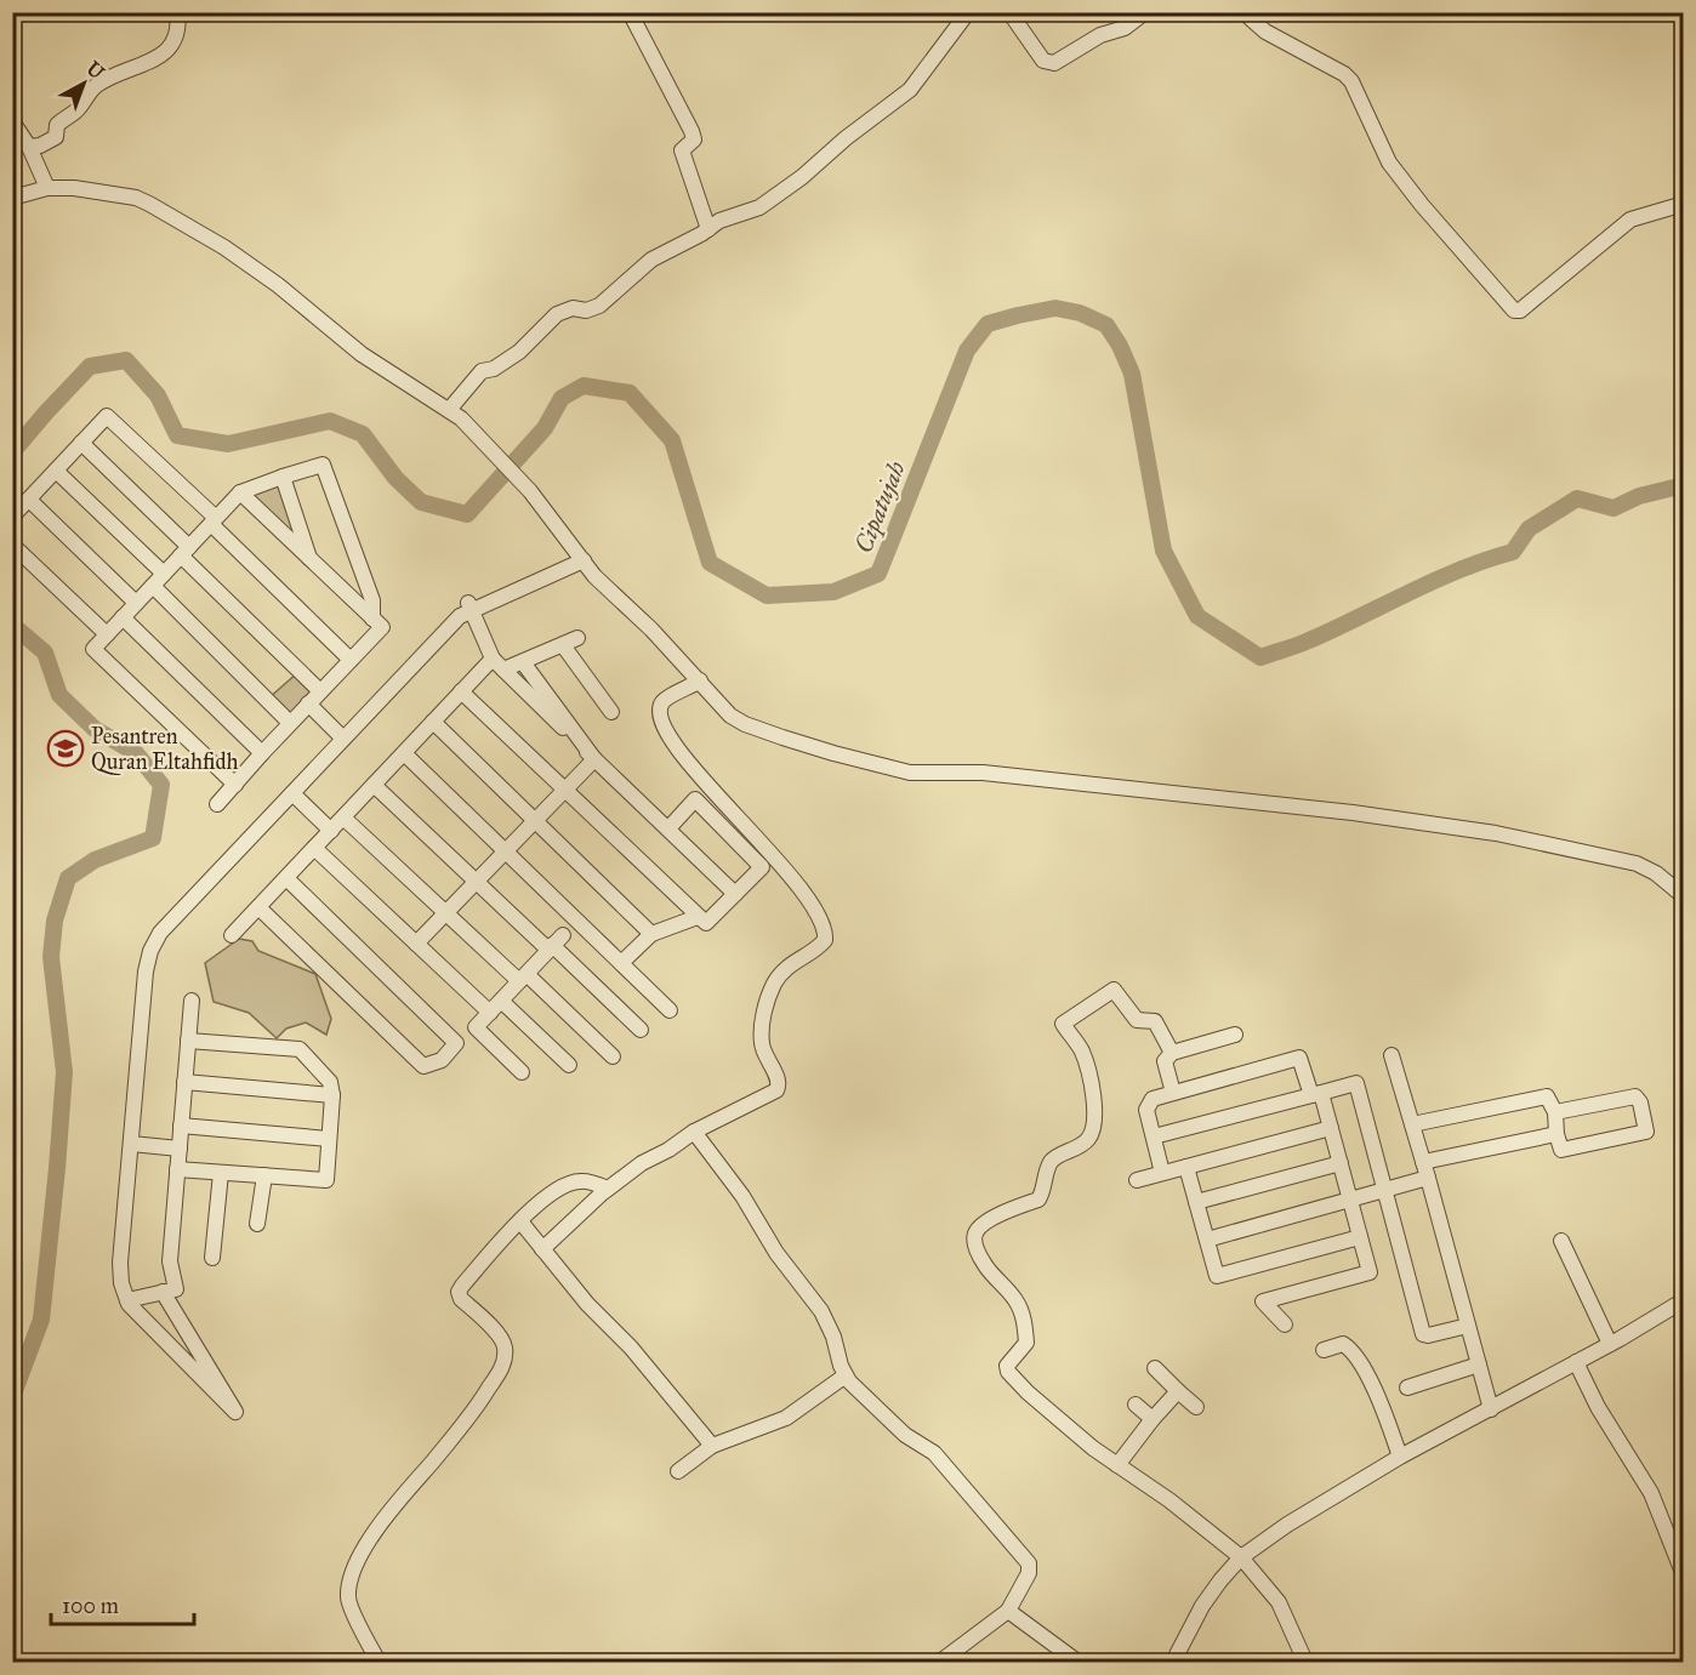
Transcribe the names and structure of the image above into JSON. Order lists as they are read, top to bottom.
{
  "water": ["Cipatujah"],
  "places": {
    "school or university": ["Pesantren Quran Eltahfidh"]
  },
  "scale_bar": "100 m",
  "north": "top right"
}
